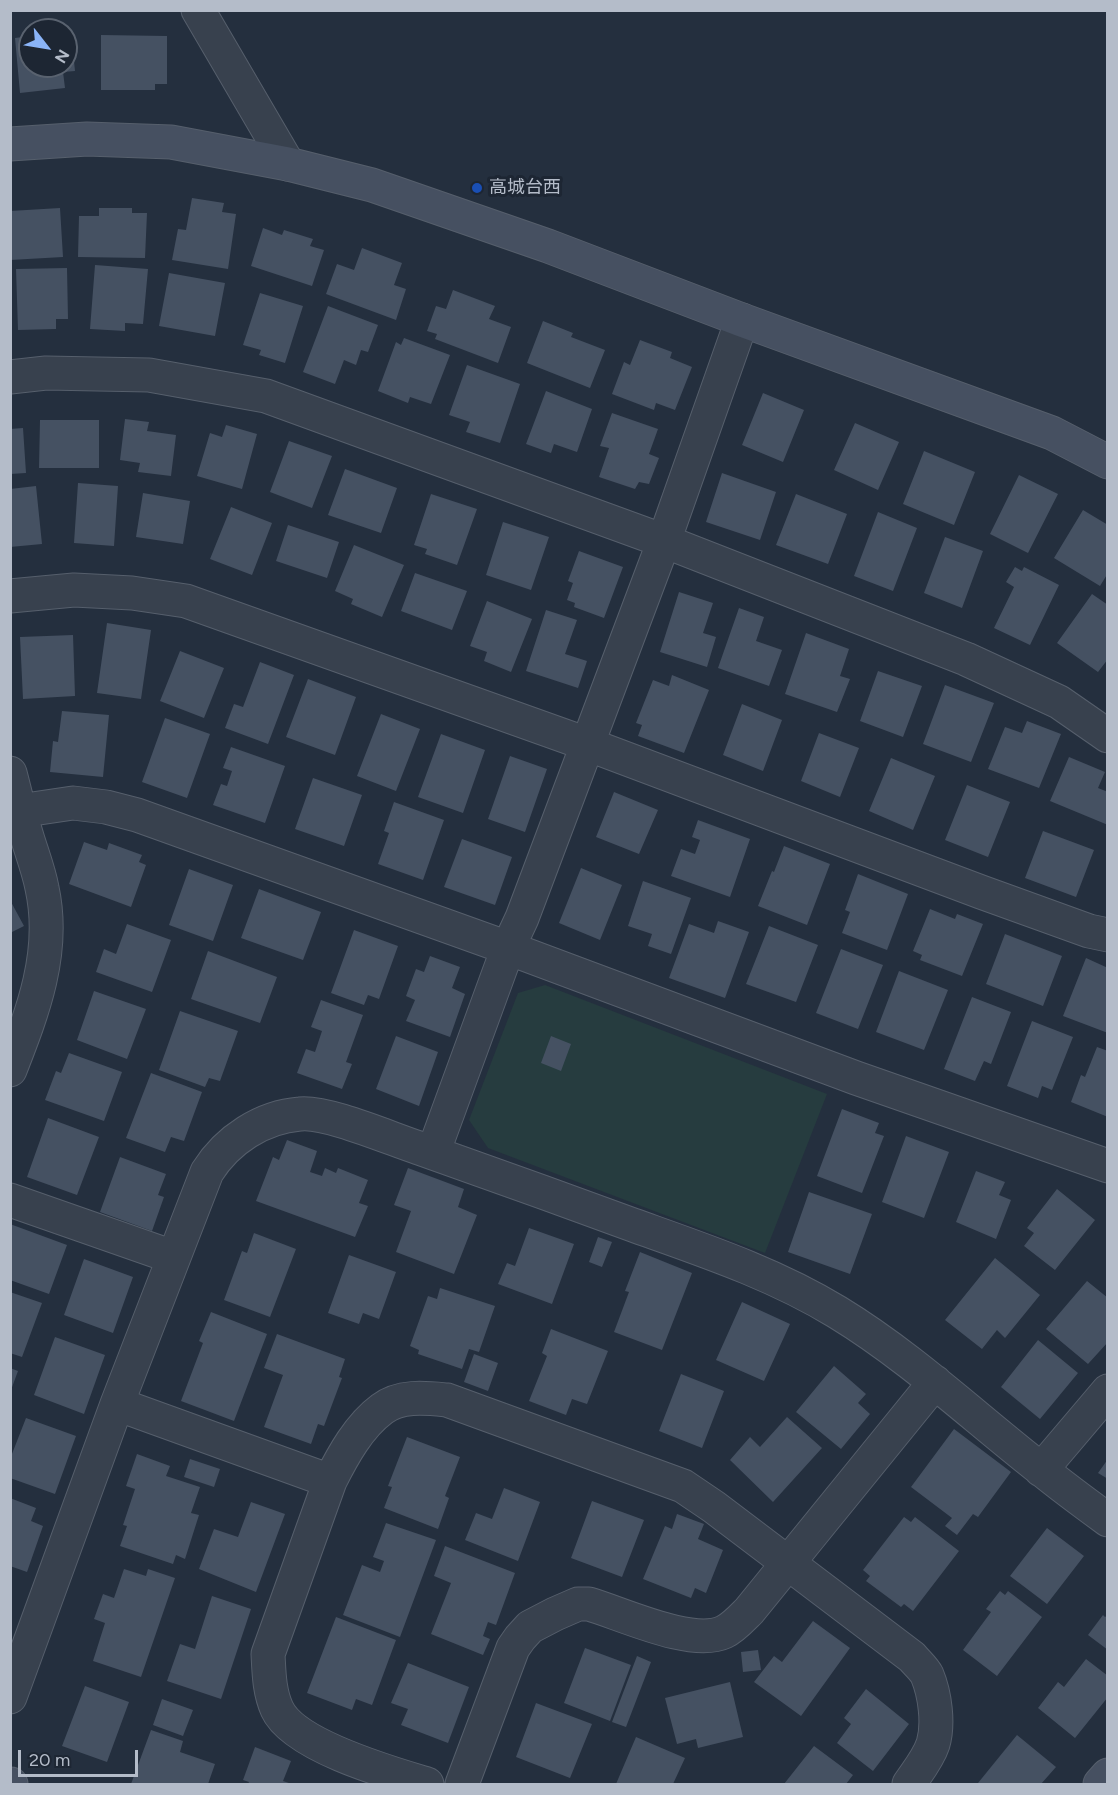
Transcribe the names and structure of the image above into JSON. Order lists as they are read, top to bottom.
{
  "places": ["高城台西"],
  "scale_bar": "20 m",
  "north": "bottom right"
}
